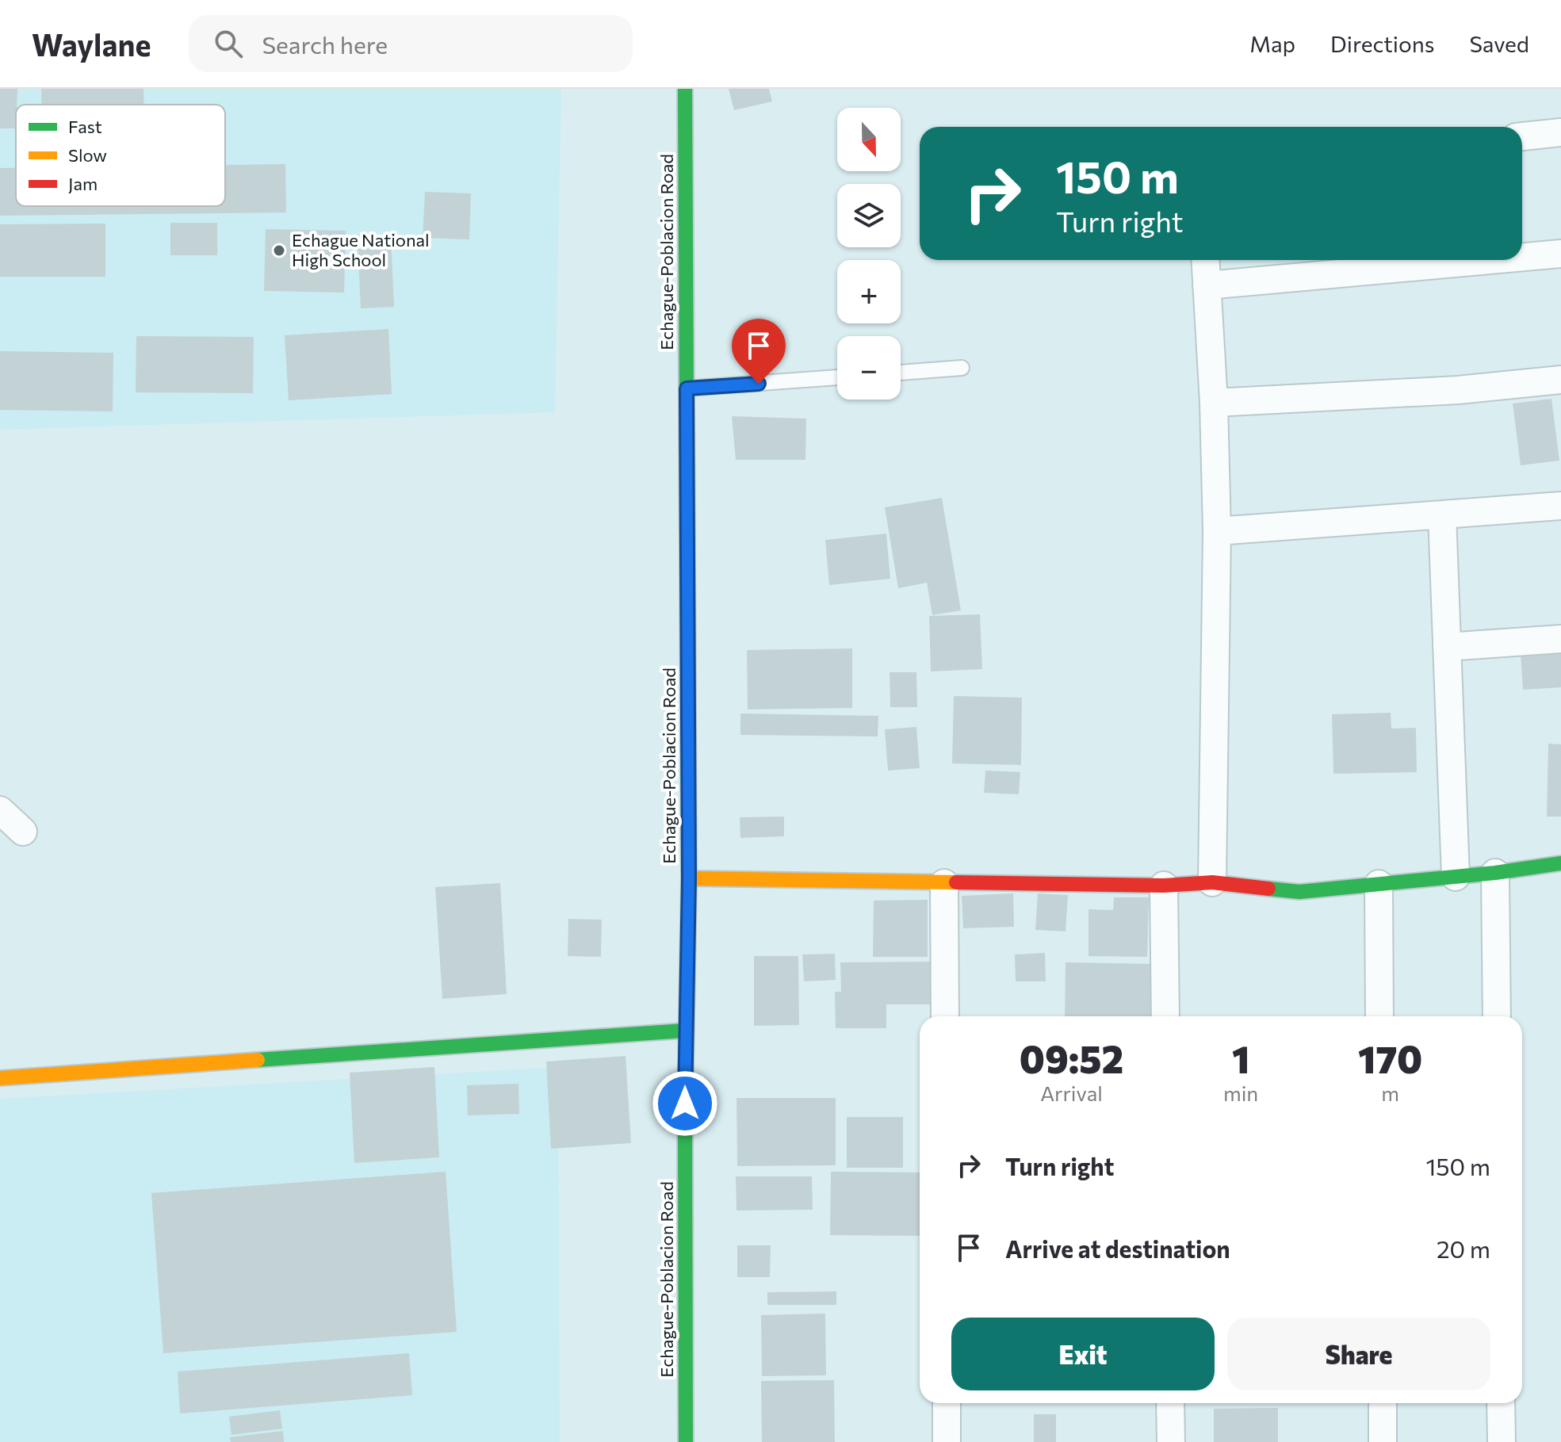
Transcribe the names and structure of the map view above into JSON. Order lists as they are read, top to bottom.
{
  "streets": {
    "street": ["Echague-Poblacion Road"]
  },
  "places": ["Echague National High School"],
  "legend": ["Fast", "Slow", "Jam"],
  "north": "bottom",
  "page": {
    "header": "Waylane",
    "search": "Search here",
    "nav": ["Map", "Directions", "Saved"],
    "map_buttons": ["+", "−"],
    "turn": ["150 m", "Turn right"],
    "eta": [
      "09:52",
      "Arrival",
      "1",
      "min",
      "170",
      "m"
    ],
    "list": [
      {
        "name": "Turn right",
        "value": "150 m"
      },
      {
        "name": "Arrive at destination",
        "value": "20 m"
      }
    ],
    "buttons": ["Exit", "Share"]
  }
}
